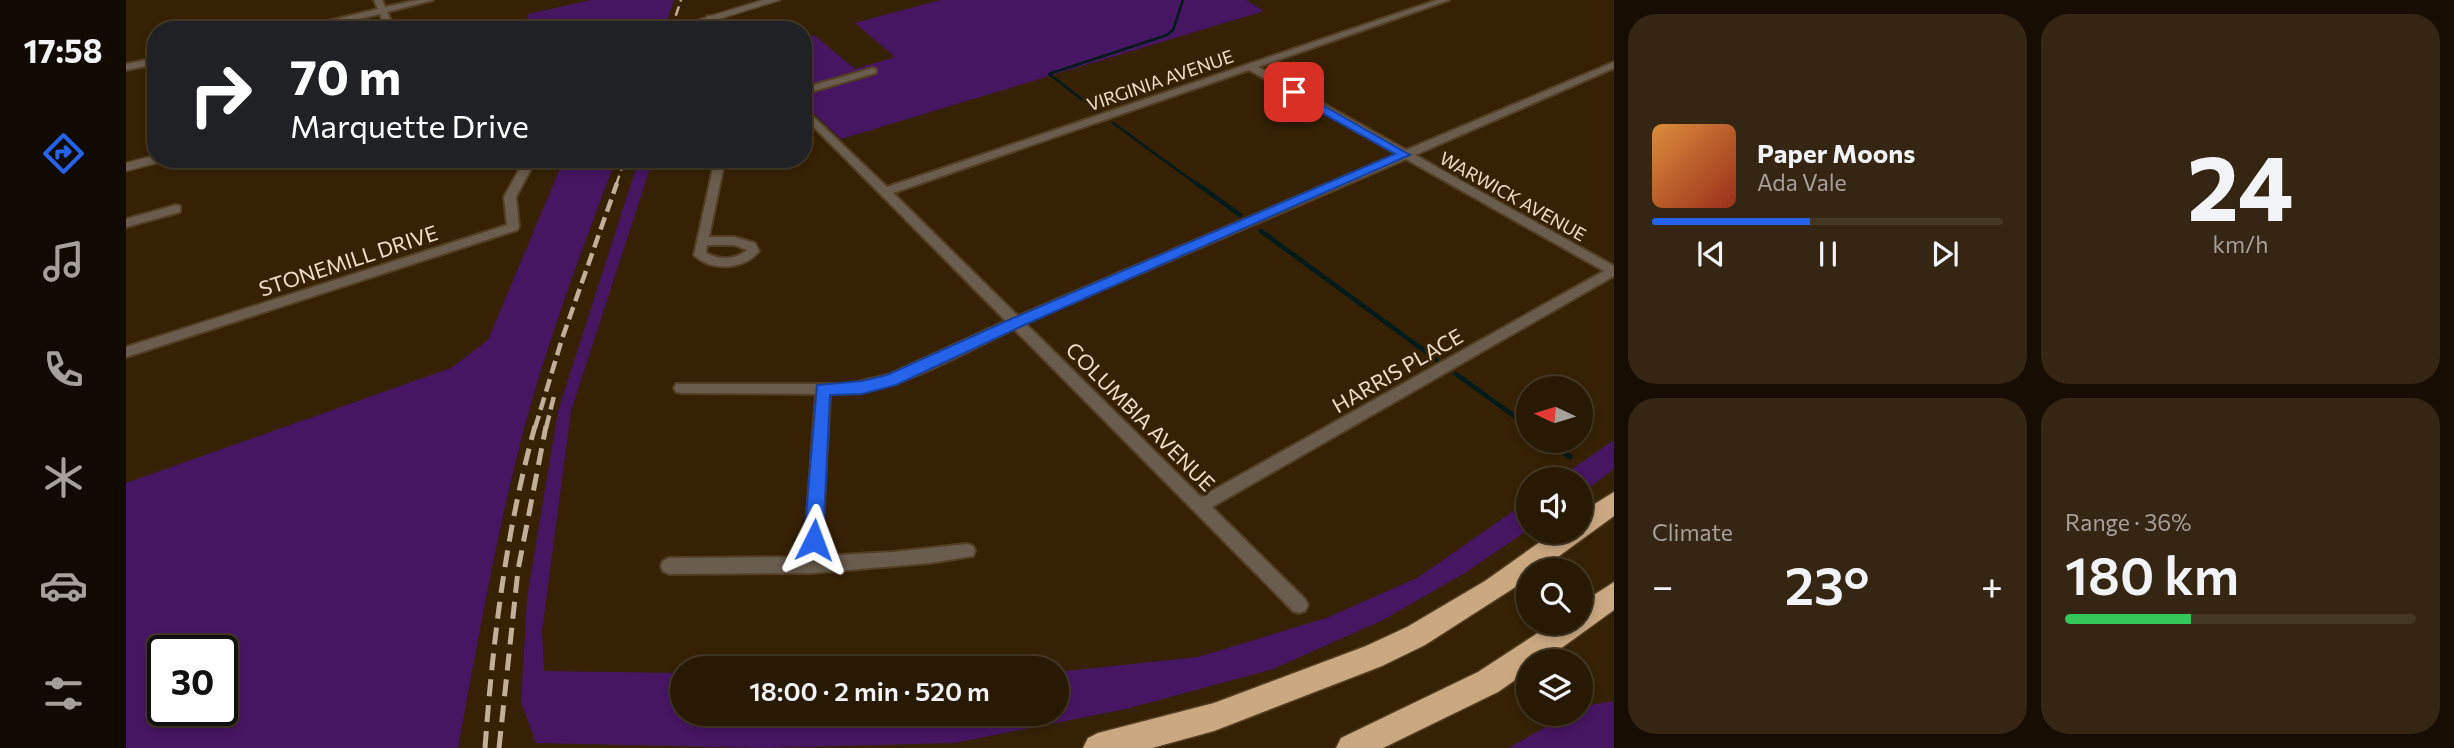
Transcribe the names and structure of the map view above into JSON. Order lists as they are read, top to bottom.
{
  "streets": {
    "street": [
      "VIRGINIA AVENUE",
      "WARWICK AVENUE",
      "STONEMILL DRIVE",
      "HARRIS PLACE",
      "COLUMBIA AVENUE"
    ]
  },
  "crossings": [
    ["VIRGINIA AVENUE", "WARWICK AVENUE"],
    ["VIRGINIA AVENUE", "COLUMBIA AVENUE"],
    ["WARWICK AVENUE", "HARRIS PLACE"],
    ["HARRIS PLACE", "COLUMBIA AVENUE"]
  ],
  "north": "left",
  "page": {
    "tabs": "17:58",
    "tile": [
      ["24", "km/h"],
      "Climate",
      ["Range · 36%", "180 km"]
    ],
    "turn": ["70 m", "Marquette Drive"],
    "song": ["Paper Moons", "Ada Vale"],
    "heat": ["−", "23°", "+"],
    "limit": "30",
    "trip": "18:00 · 2 min · 520 m"
  }
}
